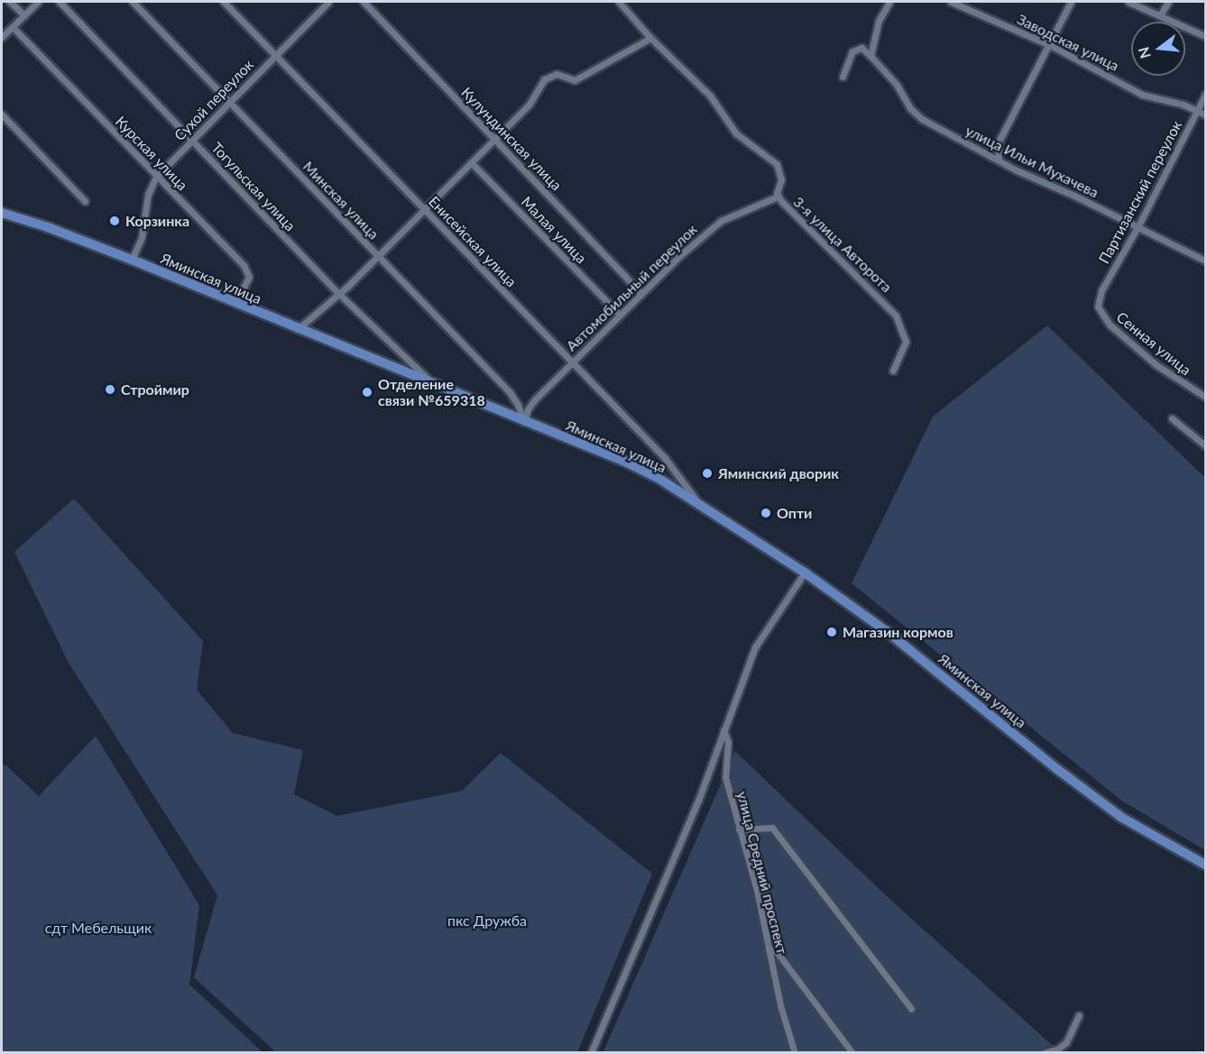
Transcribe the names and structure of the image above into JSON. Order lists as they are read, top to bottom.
{
  "streets": {
    "main road": ["Яминская улица"],
    "street": [
      "Заводская улица",
      "Сухой переулок",
      "Кулундинская улица",
      "Курская улица",
      "улица Ильи Мухачева",
      "Тогульская улица",
      "Партизанский переулок",
      "Минская улица",
      "Малая улица",
      "Енисейская улица",
      "3-я улица Авторота",
      "Автомобильный переулок",
      "Сенная улица",
      "улица Средний проспект"
    ]
  },
  "crossings": [
    ["Заводская улица", "Партизанский переулок"],
    ["Сухой переулок", "Курская улица"],
    ["Сухой переулок", "Тогульская улица"],
    ["Сухой переулок", "Минская улица"],
    ["Сухой переулок", "Енисейская улица"],
    ["Сухой переулок", "Яминская улица"],
    ["Кулундинская улица", "Автомобильный переулок"],
    ["Курская улица", "Яминская улица"],
    ["улица Ильи Мухачева", "Партизанский переулок"],
    ["Тогульская улица", "Яминская улица"],
    ["Партизанский переулок", "Сенная улица"],
    ["Минская улица", "Яминская улица"],
    ["Минская улица", "Автомобильный переулок"],
    ["Малая улица", "Автомобильный переулок"],
    ["Енисейская улица", "Яминская улица"],
    ["Енисейская улица", "Автомобильный переулок"],
    ["3-я улица Авторота", "Автомобильный переулок"],
    ["Яминская улица", "Автомобильный переулок"]
  ],
  "parks": ["пкс Дружба", "сдт Мебельщик"],
  "places": [
    "Корзинка",
    "Строймир",
    "Отделение связи №659318",
    "Яминский дворик",
    "Опти",
    "Магазин кормов"
  ],
  "north": "left"
}
